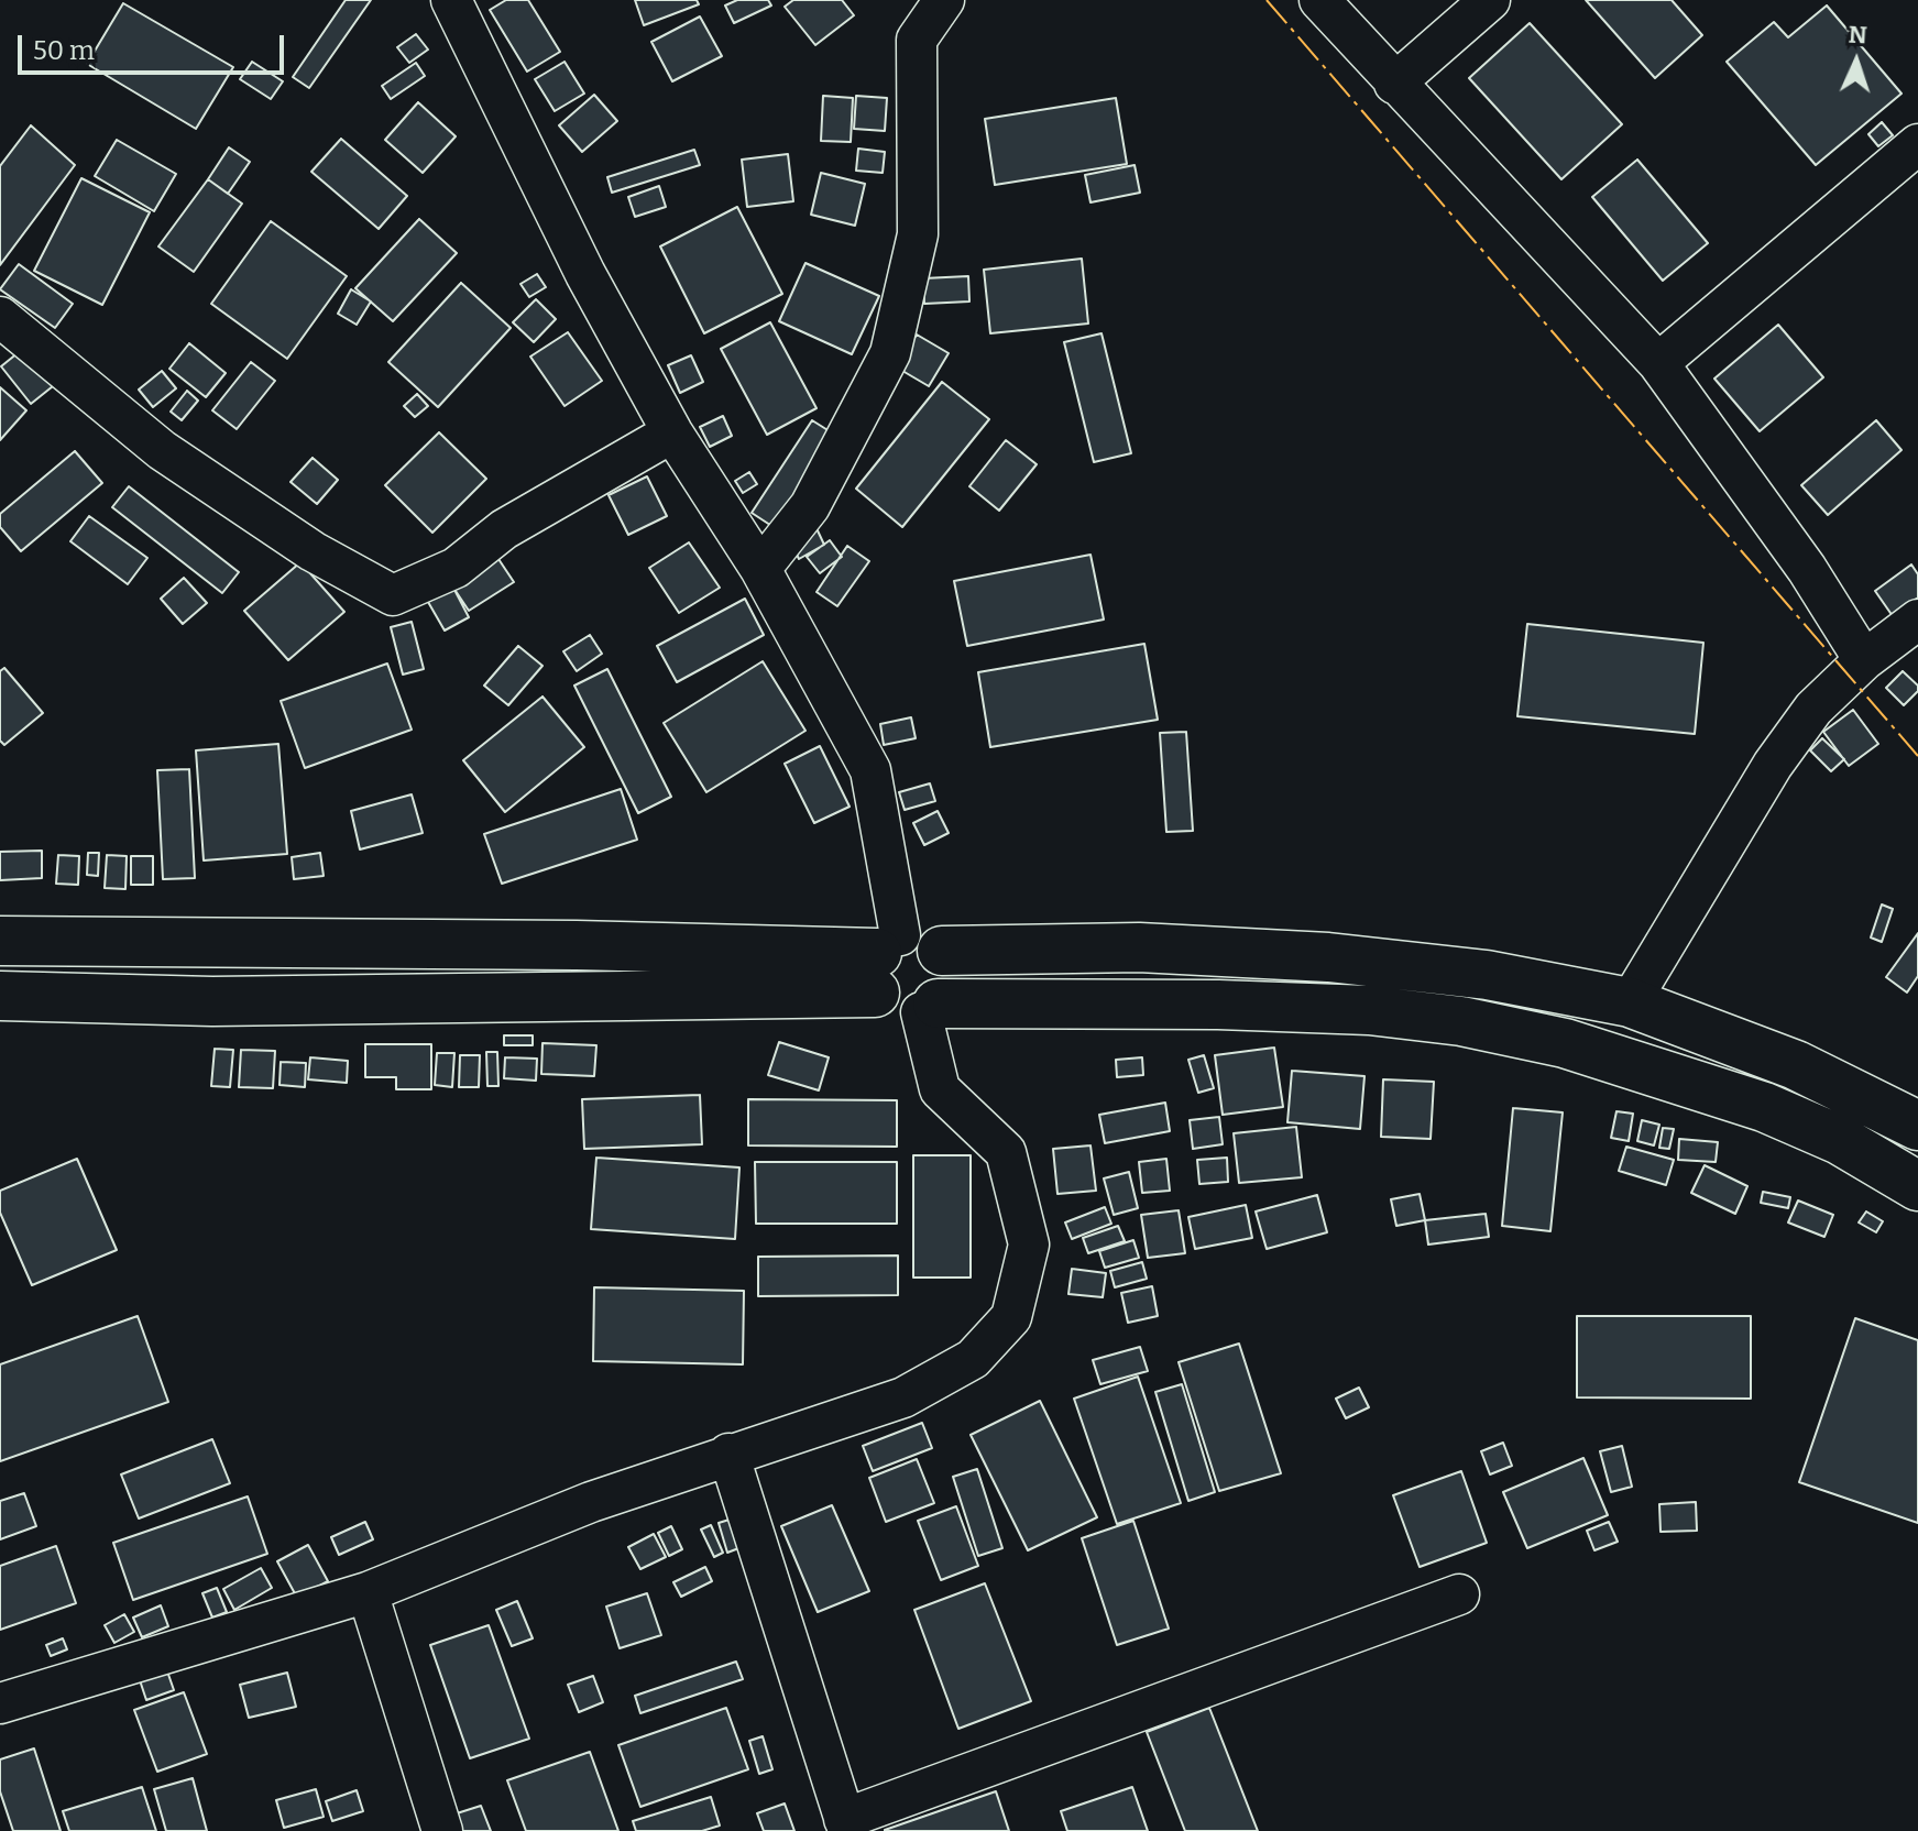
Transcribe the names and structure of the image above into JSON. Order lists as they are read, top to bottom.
{
  "scale_bar": "50 m",
  "north": "top"
}
